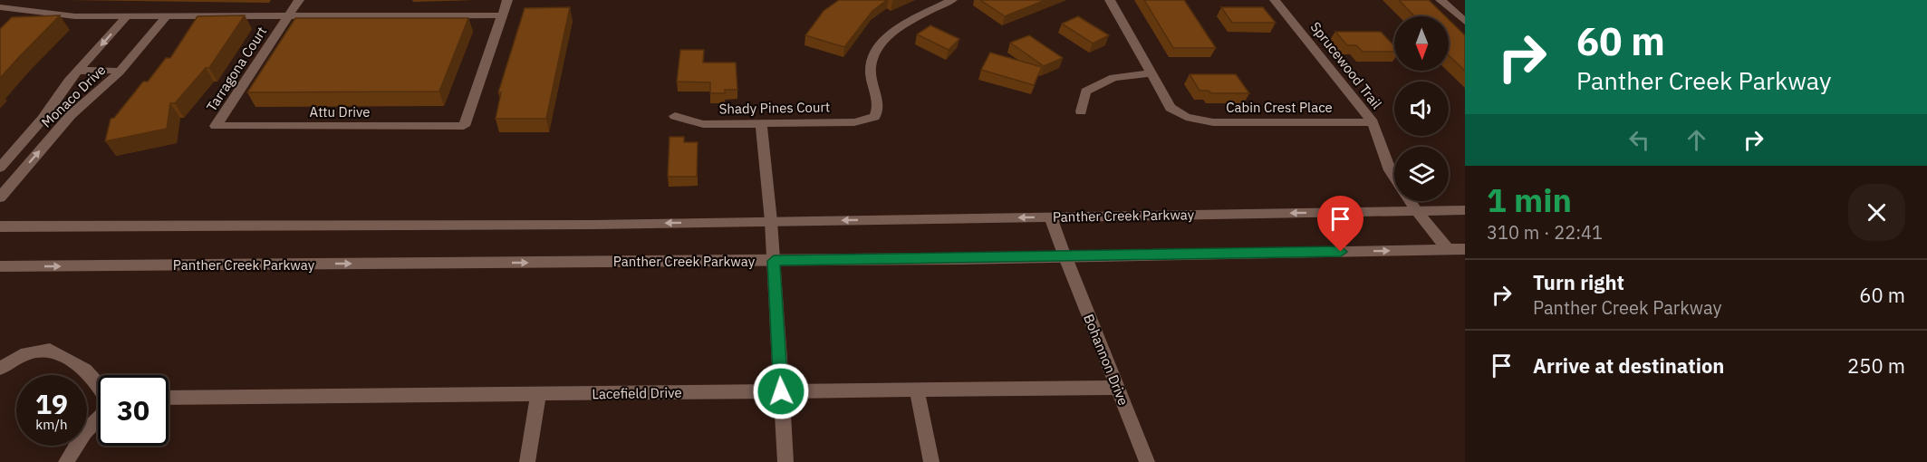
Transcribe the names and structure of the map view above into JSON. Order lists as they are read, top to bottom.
{
  "streets": {
    "street": [
      "Sprucewood Trail",
      "Tarragona Court",
      "Monaco Drive",
      "Cabin Crest Place",
      "Shady Pines Court",
      "Attu Drive",
      "Panther Creek Parkway",
      "Bohannon Drive",
      "Lacefield Drive"
    ]
  },
  "crossings": [
    ["Sprucewood Trail", "Cabin Crest Place"],
    ["Sprucewood Trail", "Panther Creek Parkway"],
    ["Tarragona Court", "Attu Drive"],
    ["Panther Creek Parkway", "Bohannon Drive"],
    ["Bohannon Drive", "Lacefield Drive"]
  ],
  "north": "bottom",
  "page": {
    "turn": ["60 m", "Panther Creek Parkway"],
    "heading": ["1 min", "310 m · 22:41"],
    "list": [
      {
        "name": "Turn right",
        "note": "Panther Creek Parkway",
        "value": "60 m"
      },
      {
        "name": "Arrive at destination",
        "value": "250 m"
      }
    ],
    "speed": "19 km/h",
    "limit": "30"
  }
}
